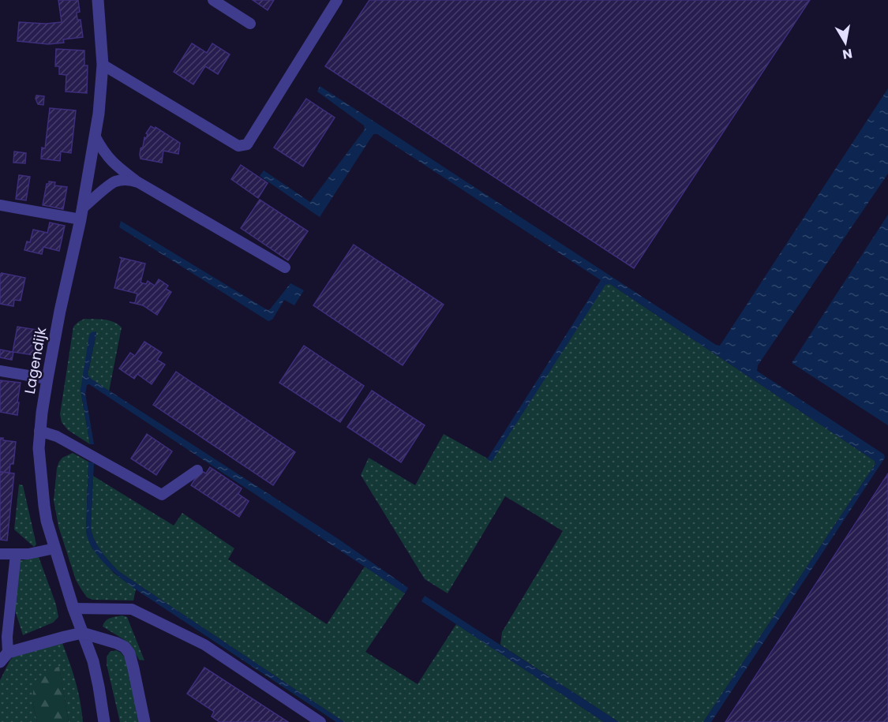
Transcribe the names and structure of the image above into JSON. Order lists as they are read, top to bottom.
{
  "streets": {
    "street": ["Lagendijk"]
  },
  "north": "bottom"
}
